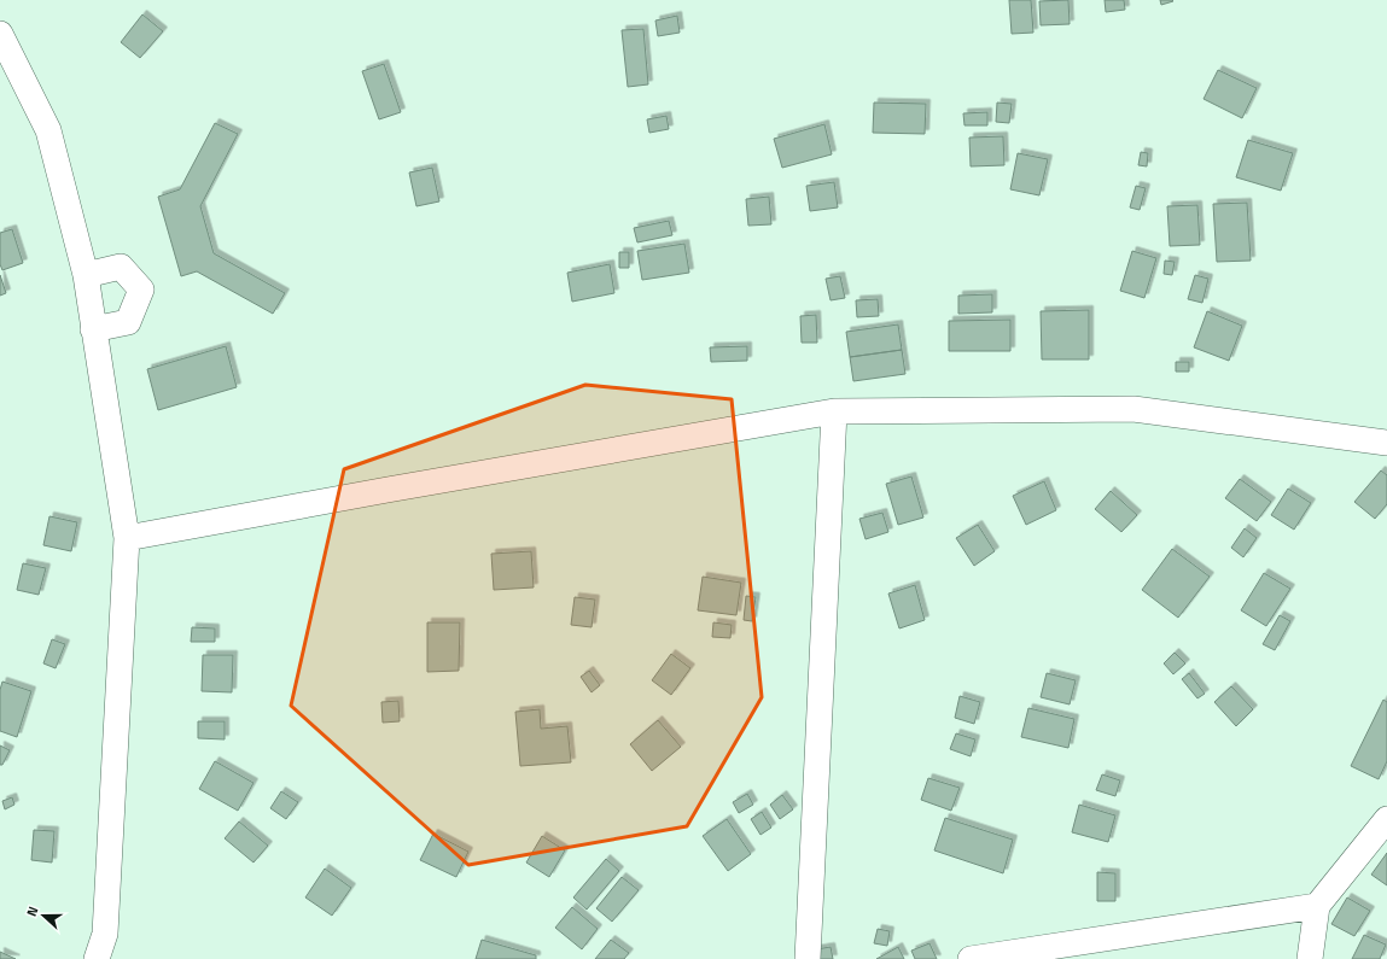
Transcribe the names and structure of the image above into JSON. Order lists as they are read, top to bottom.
{
  "north": "left"
}
